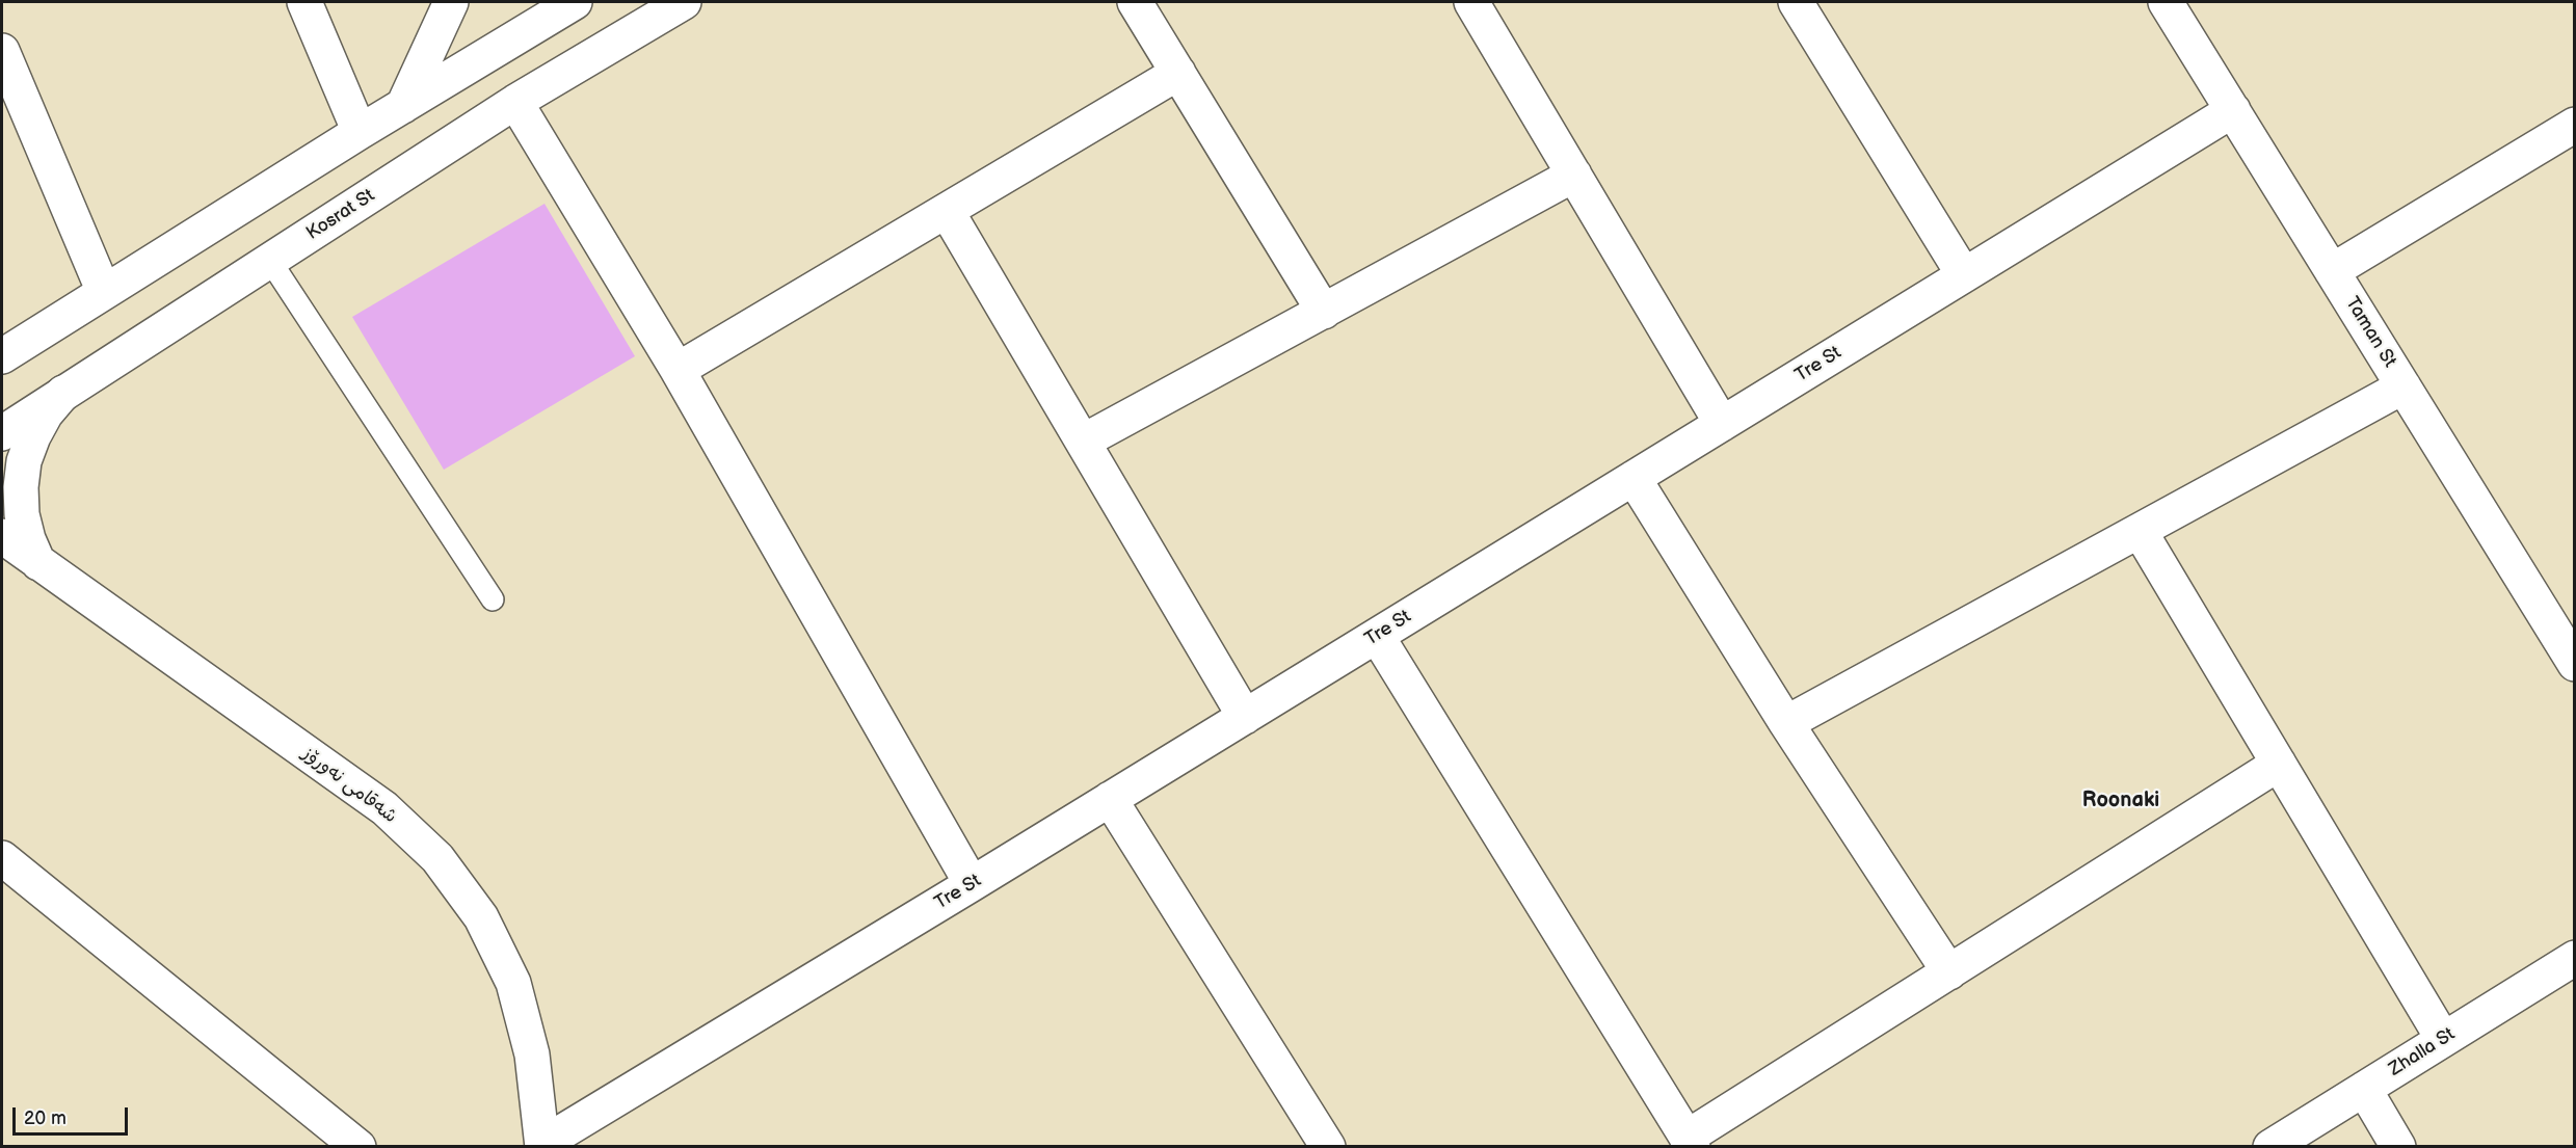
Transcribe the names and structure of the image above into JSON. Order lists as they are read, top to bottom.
{
  "streets": {
    "street": [
      "Kosrat St",
      "Taman St",
      "Tre St",
      "شەقامی نەورۆز",
      "Zhalla St"
    ]
  },
  "crossings": [
    ["Taman St", "Tre St"],
    ["Tre St", "شەقامی نەورۆز"]
  ],
  "districts": ["Roonaki"],
  "scale_bar": "20 m"
}
